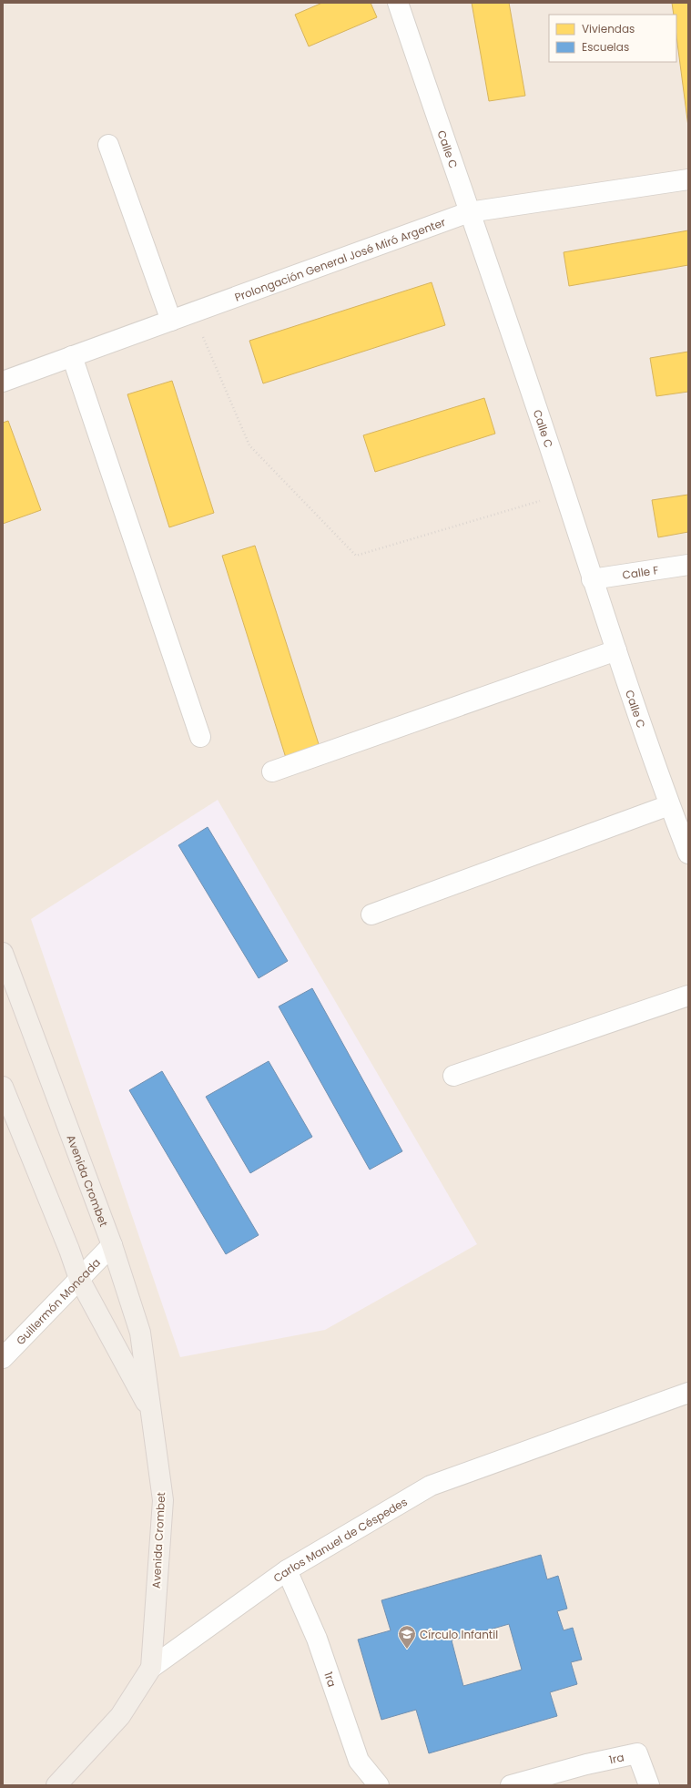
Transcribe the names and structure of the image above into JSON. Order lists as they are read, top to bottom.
{
  "streets": {
    "main road": ["Avenida Crombet", "Carlos Manuel de Céspedes"],
    "street": [
      "Calle C",
      "Prolongación General José Miró Argenter",
      "Calle F",
      "Guillermón Moncada",
      "1ra"
    ]
  },
  "crossings": [
    ["Calle C", "Prolongación General José Miró Argenter"],
    ["Calle C", "Calle F"],
    ["Avenida Crombet", "Guillermón Moncada"],
    ["Avenida Crombet", "Carlos Manuel de Céspedes"],
    ["Carlos Manuel de Céspedes", "1ra"]
  ],
  "places": {
    "school or university": ["Círculo Infantil"]
  },
  "legend": ["Viviendas", "Escuelas"]
}
